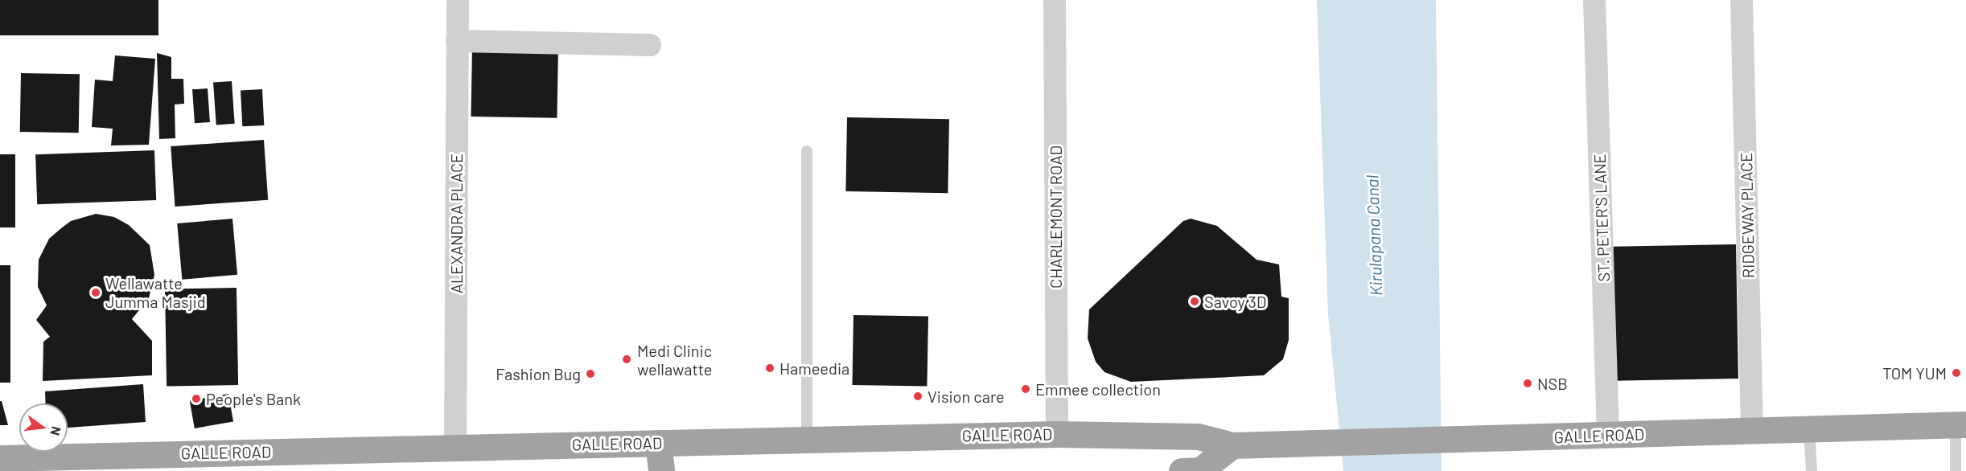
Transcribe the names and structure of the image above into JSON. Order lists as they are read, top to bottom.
{
  "streets": {
    "highway": ["GALLE ROAD"],
    "street": [
      "RIDGEWAY PLACE",
      "CHARLEMONT ROAD",
      "ST. PETER'S LANE",
      "ALEXANDRA PLACE"
    ]
  },
  "crossings": [
    ["RIDGEWAY PLACE", "GALLE ROAD"],
    ["CHARLEMONT ROAD", "GALLE ROAD"],
    ["ST. PETER'S LANE", "GALLE ROAD"],
    ["ALEXANDRA PLACE", "GALLE ROAD"]
  ],
  "water": ["Kirulapana Canal"],
  "places": [
    "Wellawatte Jumma Masjid",
    "Savoy 3D",
    "Medi Clinic wellawatte",
    "Hameedia",
    "TOM YUM",
    "Fashion Bug",
    "NSB",
    "Emmee collection",
    "Vision care",
    "People's Bank"
  ],
  "north": "right"
}
